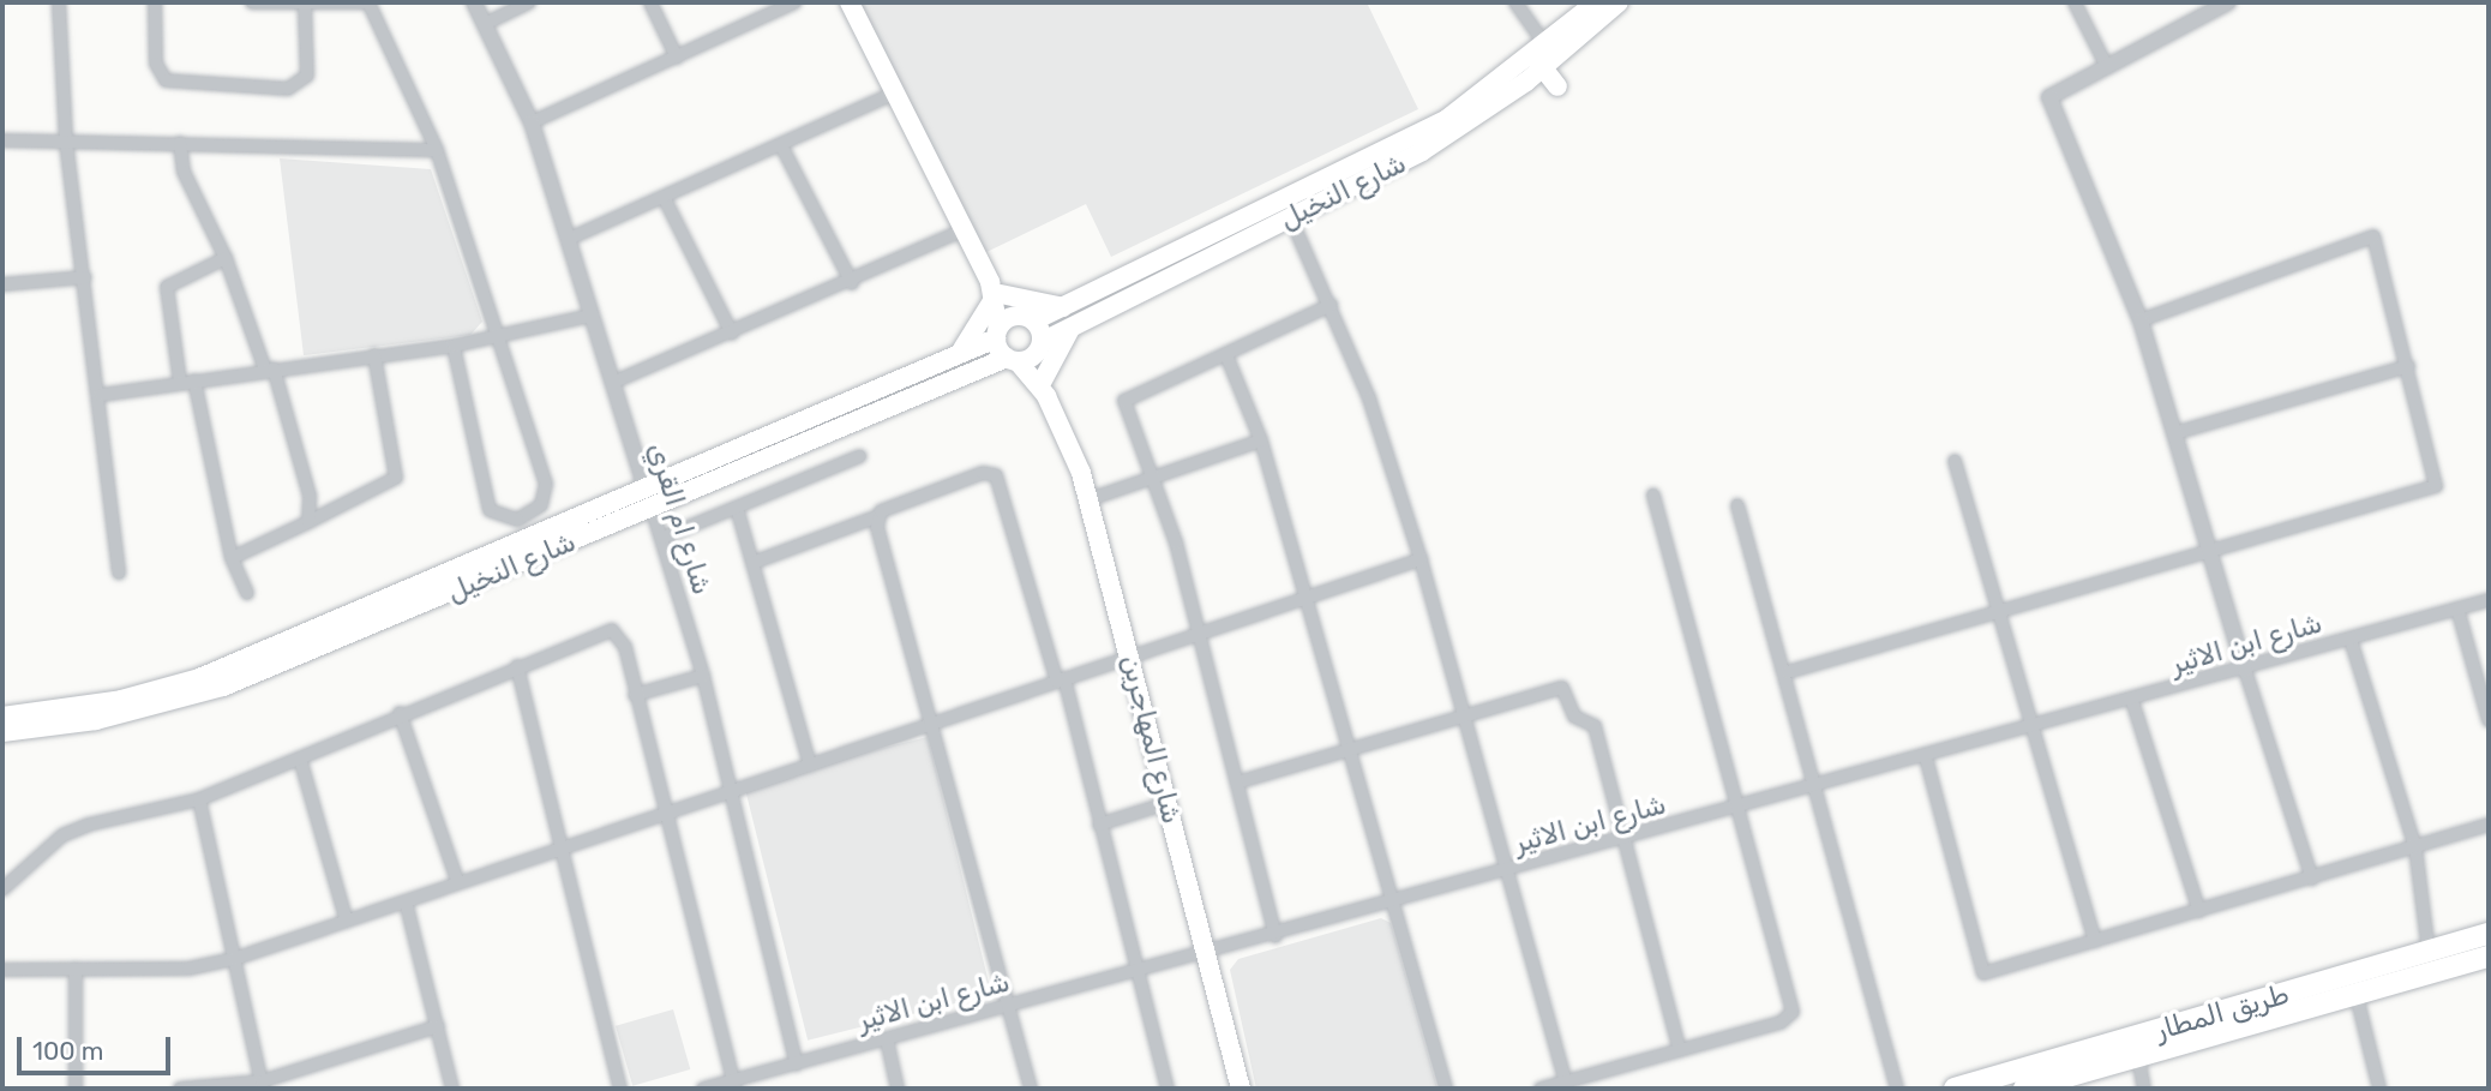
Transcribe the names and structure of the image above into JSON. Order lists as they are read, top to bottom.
{
  "streets": {
    "highway": ["طريق المطار"],
    "main road": ["شارع النخيل", "شارع المهاجرين"],
    "street": ["شارع ام القري", "شارع ابن الاثير"]
  },
  "crossings": [
    ["شارع النخيل", "شارع ام القري"],
    ["شارع النخيل", "شارع المهاجرين"],
    ["شارع ام القري", "شارع ابن الاثير"],
    ["شارع ابن الاثير", "شارع المهاجرين"]
  ],
  "scale_bar": "100 m"
}
